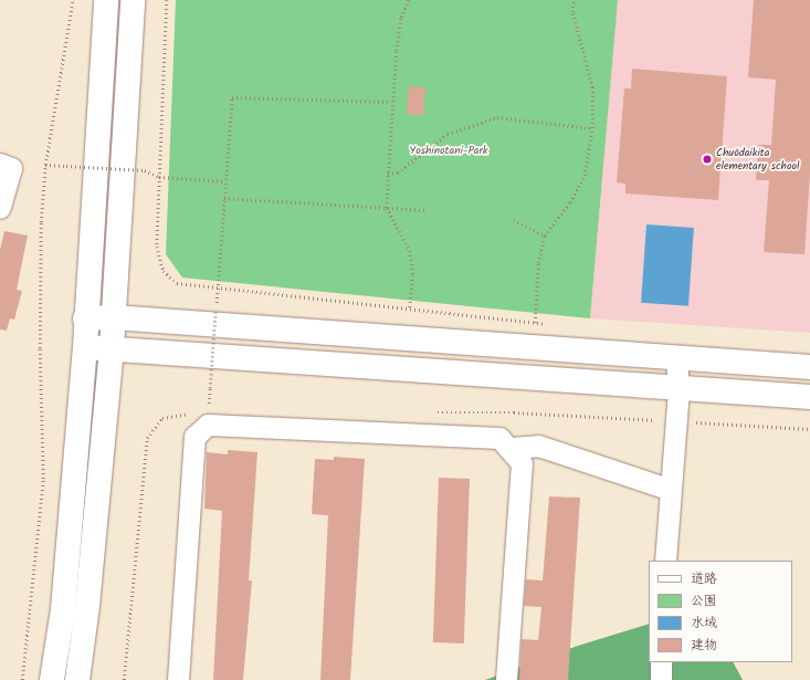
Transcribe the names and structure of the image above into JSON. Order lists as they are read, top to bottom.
{
  "parks": ["Yoshinotani-Park"],
  "places": ["Chuōdaikita elementary school"],
  "legend": [
    "道路",
    "公園",
    "水域",
    "建物"
  ]
}
